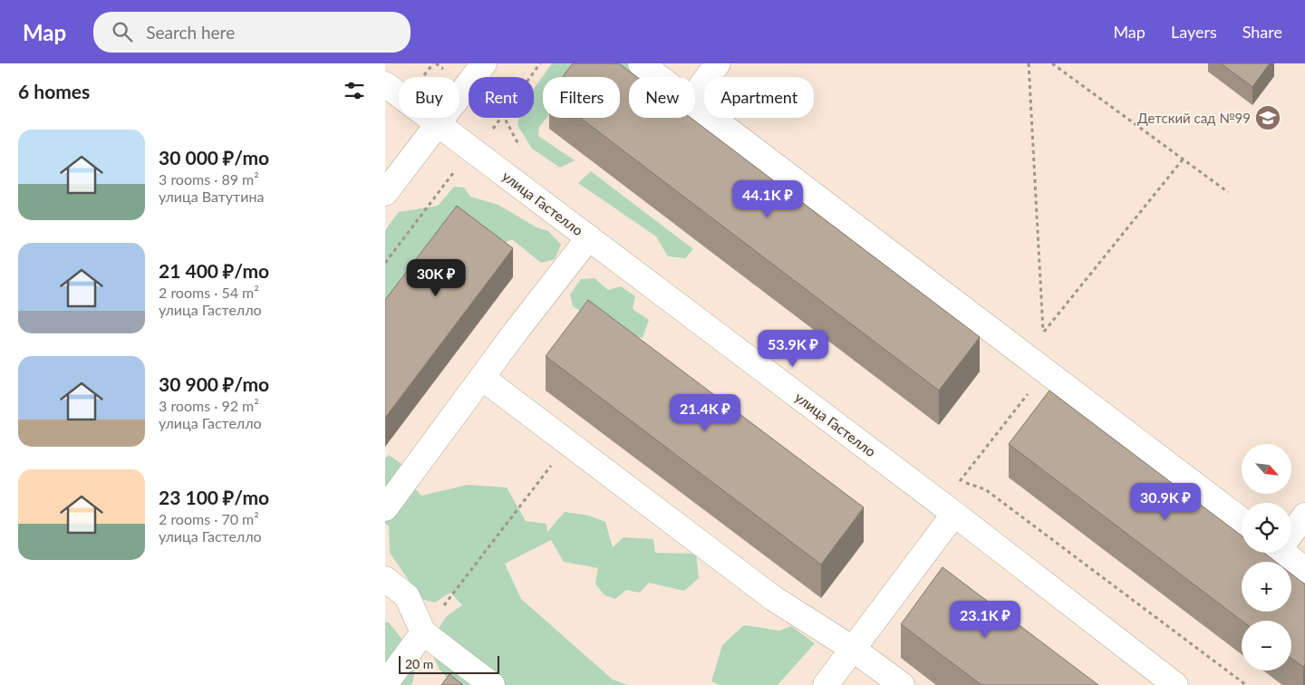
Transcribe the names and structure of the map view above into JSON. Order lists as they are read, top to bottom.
{
  "streets": {
    "street": ["улица Гастелло"]
  },
  "places": {
    "school or university": ["Детский сад №99"]
  },
  "scale_bar": "20 m",
  "north": "bottom right",
  "page": {
    "header": "Map",
    "search": "Search here",
    "nav": ["Map", "Layers", "Share"],
    "heading": "6 homes",
    "chip": [
      "Buy",
      "Rent",
      "Filters",
      "New",
      "Apartment"
    ],
    "list": [
      {
        "name": "30 000 ₽/mo",
        "note": "3 rooms · 89 m² · улица Ватутина"
      },
      {
        "name": "21 400 ₽/mo",
        "note": "2 rooms · 54 m² · улица Гастелло"
      },
      {
        "name": "30 900 ₽/mo",
        "note": "3 rooms · 92 m² · улица Гастелло"
      },
      {
        "name": "23 100 ₽/mo",
        "note": "2 rooms · 70 m² · улица Гастелло"
      }
    ],
    "price": [
      "44.1K ₽",
      "30K ₽",
      "53.9K ₽",
      "21.4K ₽",
      "30.9K ₽",
      "23.1K ₽"
    ],
    "map_buttons": ["+", "−"],
    "scale": "20 m"
  }
}
